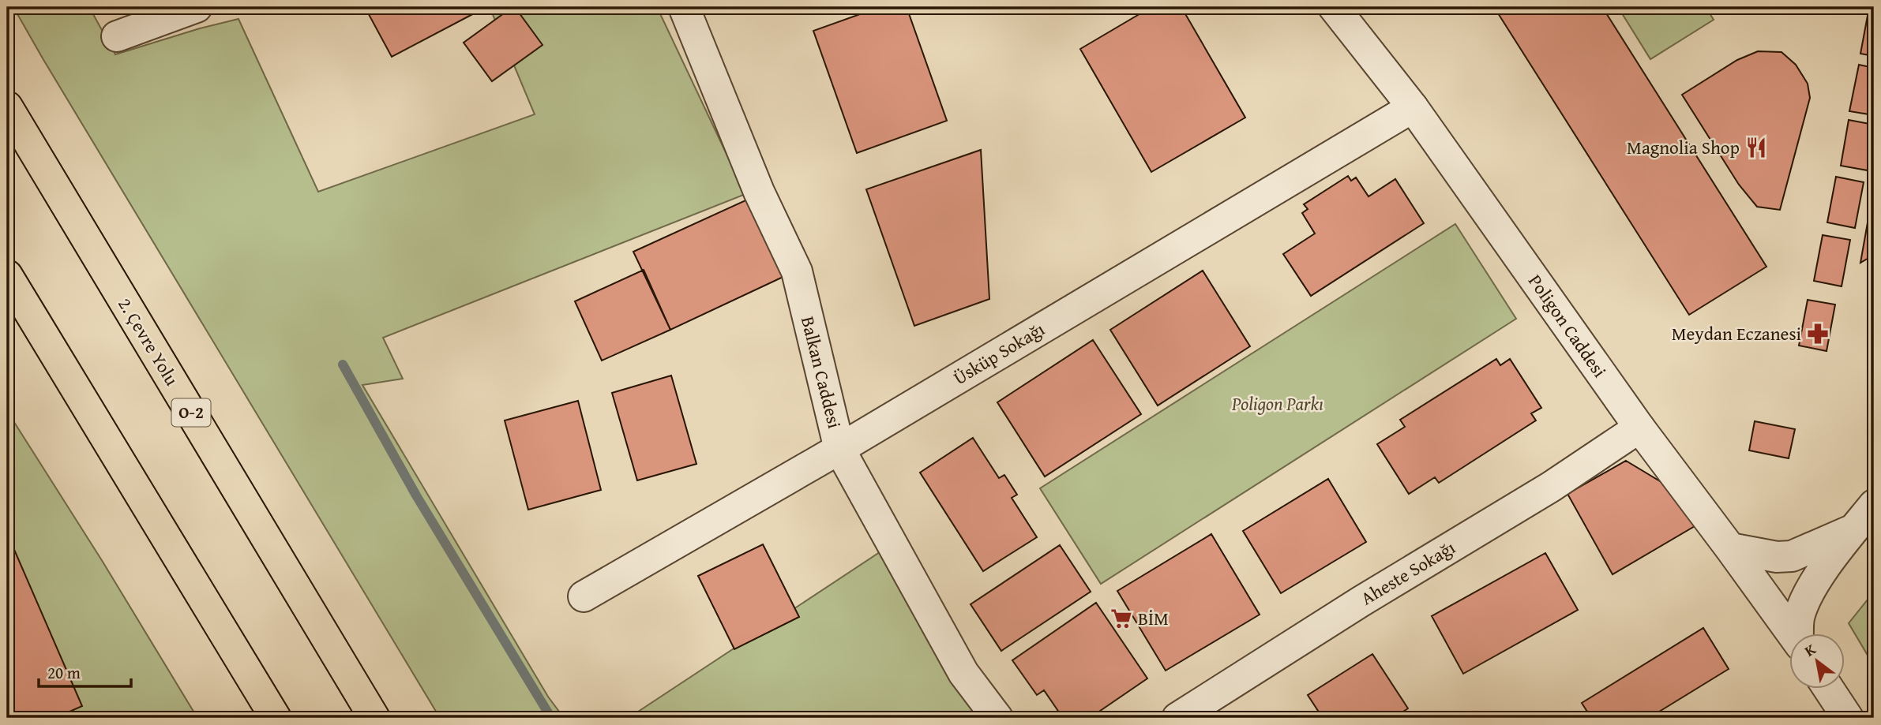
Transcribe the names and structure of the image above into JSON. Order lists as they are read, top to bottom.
{
  "streets": {
    "highway": ["2. Çevre Yolu", "O-2"],
    "street": [
      "Poligon Caddesi",
      "Üsküp Sokağı",
      "Balkan Caddesi",
      "Aheste Sokağı"
    ]
  },
  "crossings": [
    ["Poligon Caddesi", "Üsküp Sokağı"],
    ["Poligon Caddesi", "Aheste Sokağı"],
    ["Üsküp Sokağı", "Balkan Caddesi"]
  ],
  "parks": ["Poligon Parkı"],
  "places": {
    "restaurant": ["Magnolia Shop"],
    "pharmacy": ["Meydan Eczanesi"],
    "supermarket": ["BİM"]
  },
  "scale_bar": "20 m",
  "north": "top left"
}
